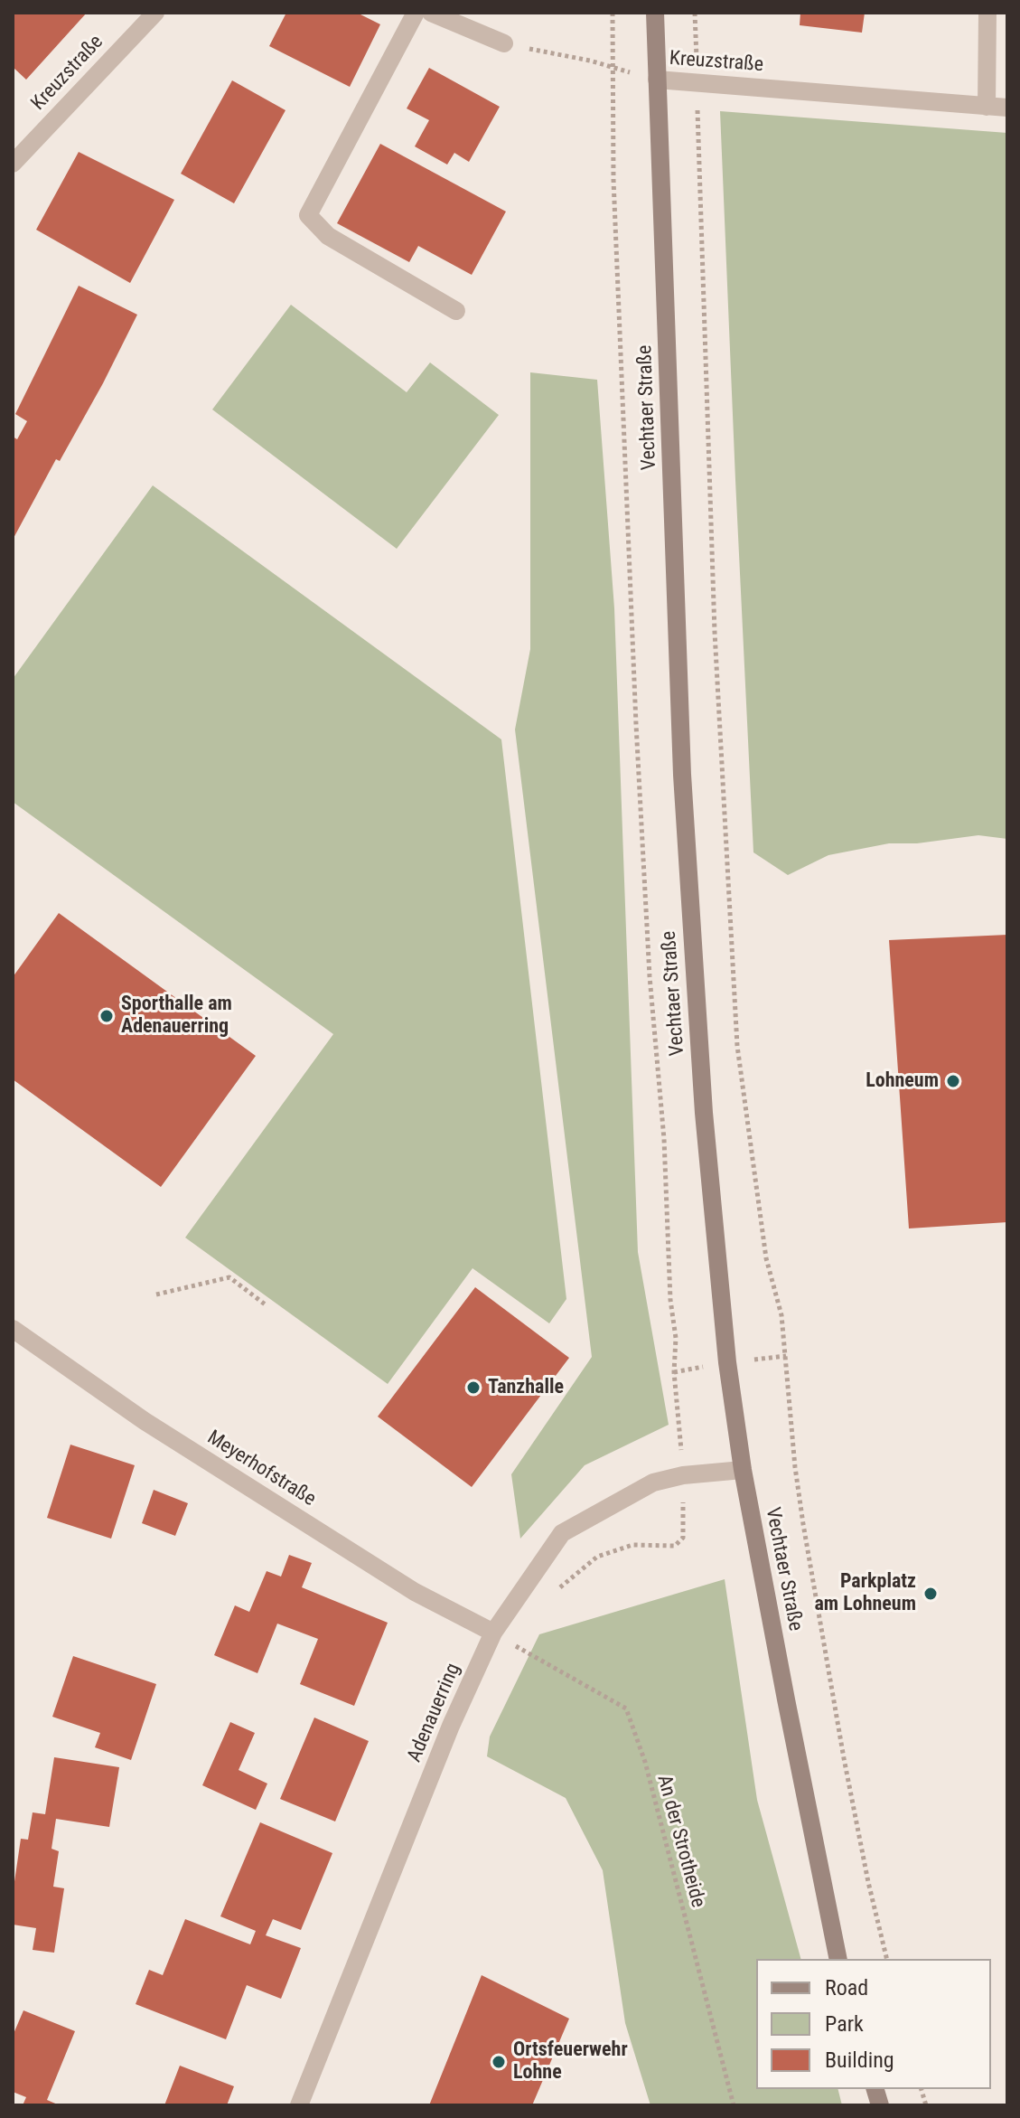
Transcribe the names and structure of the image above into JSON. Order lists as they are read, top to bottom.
{
  "streets": {
    "main road": ["Vechtaer Straße"],
    "street": ["Kreuzstraße", "Meyerhofstraße", "Adenauerring"],
    "path": ["An der Strotheide"]
  },
  "crossings": [
    ["Kreuzstraße", "Vechtaer Straße"],
    ["Vechtaer Straße", "Adenauerring"],
    ["Meyerhofstraße", "Adenauerring"]
  ],
  "places": [
    "Sporthalle am Adenauerring",
    "Lohneum",
    "Tanzhalle",
    "Parkplatz am Lohneum",
    "Ortsfeuerwehr Lohne"
  ],
  "legend": ["Road", "Park", "Building"]
}
